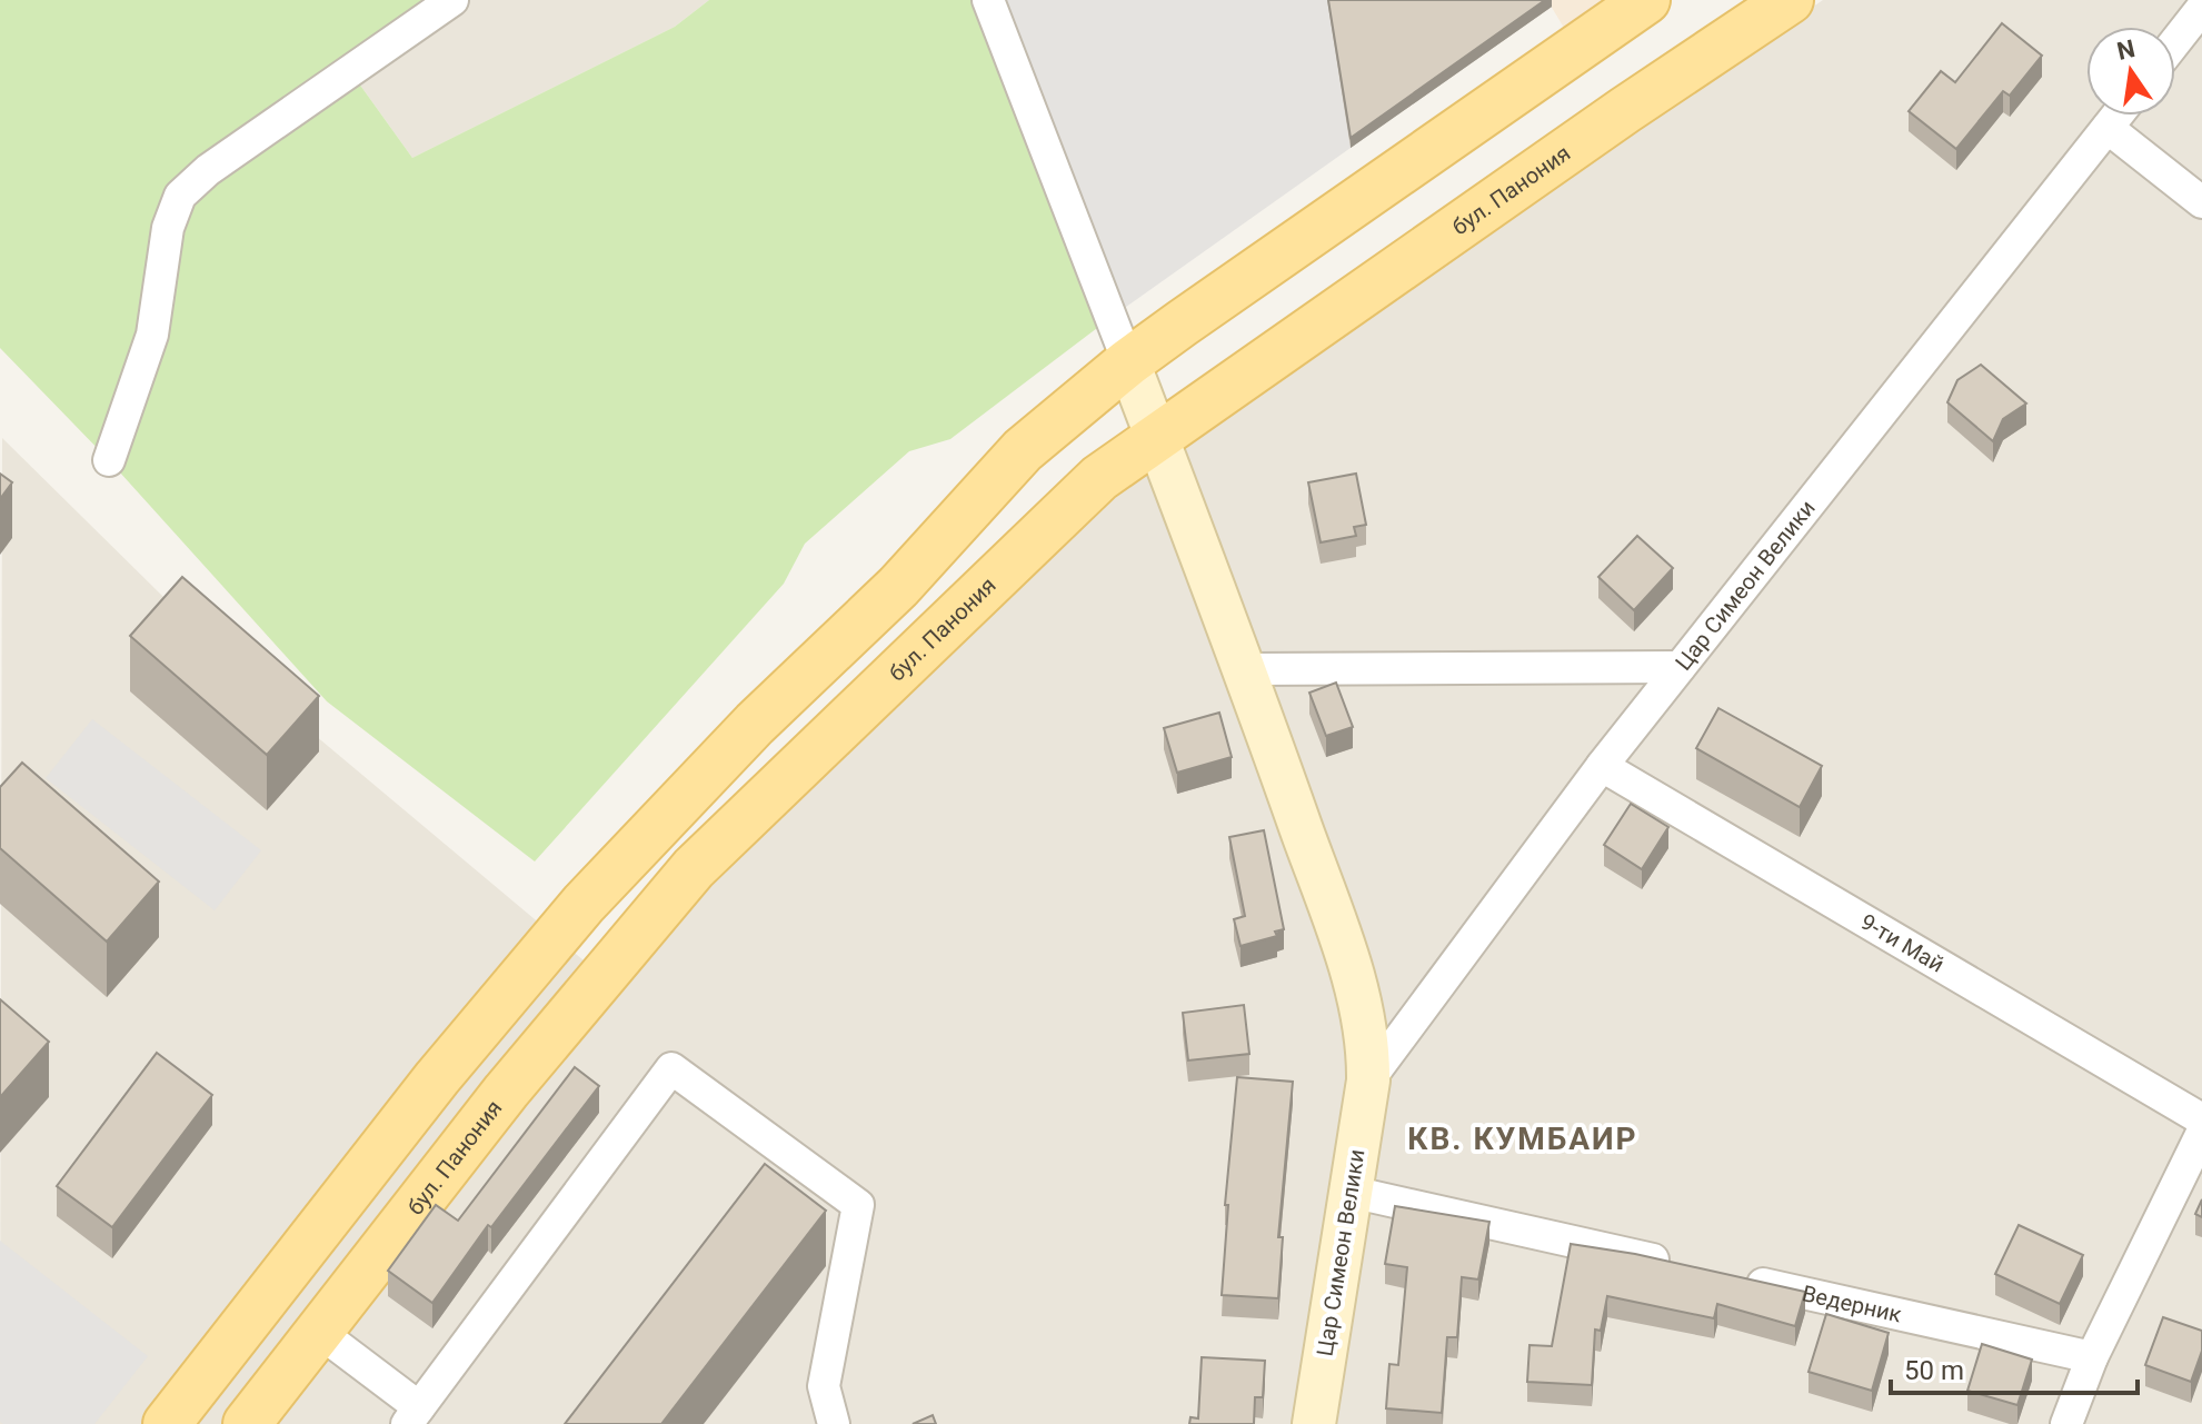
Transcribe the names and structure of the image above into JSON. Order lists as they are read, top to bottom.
{
  "streets": {
    "main road": ["бул. Панония", "Цар Симеон Велики"],
    "street": ["9-ти Май", "Ведерник"]
  },
  "crossings": [
    ["бул. Панония", "Цар Симеон Велики"],
    ["Цар Симеон Велики", "9-ти Май"]
  ],
  "districts": ["КВ. КУМБАИР"],
  "scale_bar": "50 m",
  "north": "top"
}
